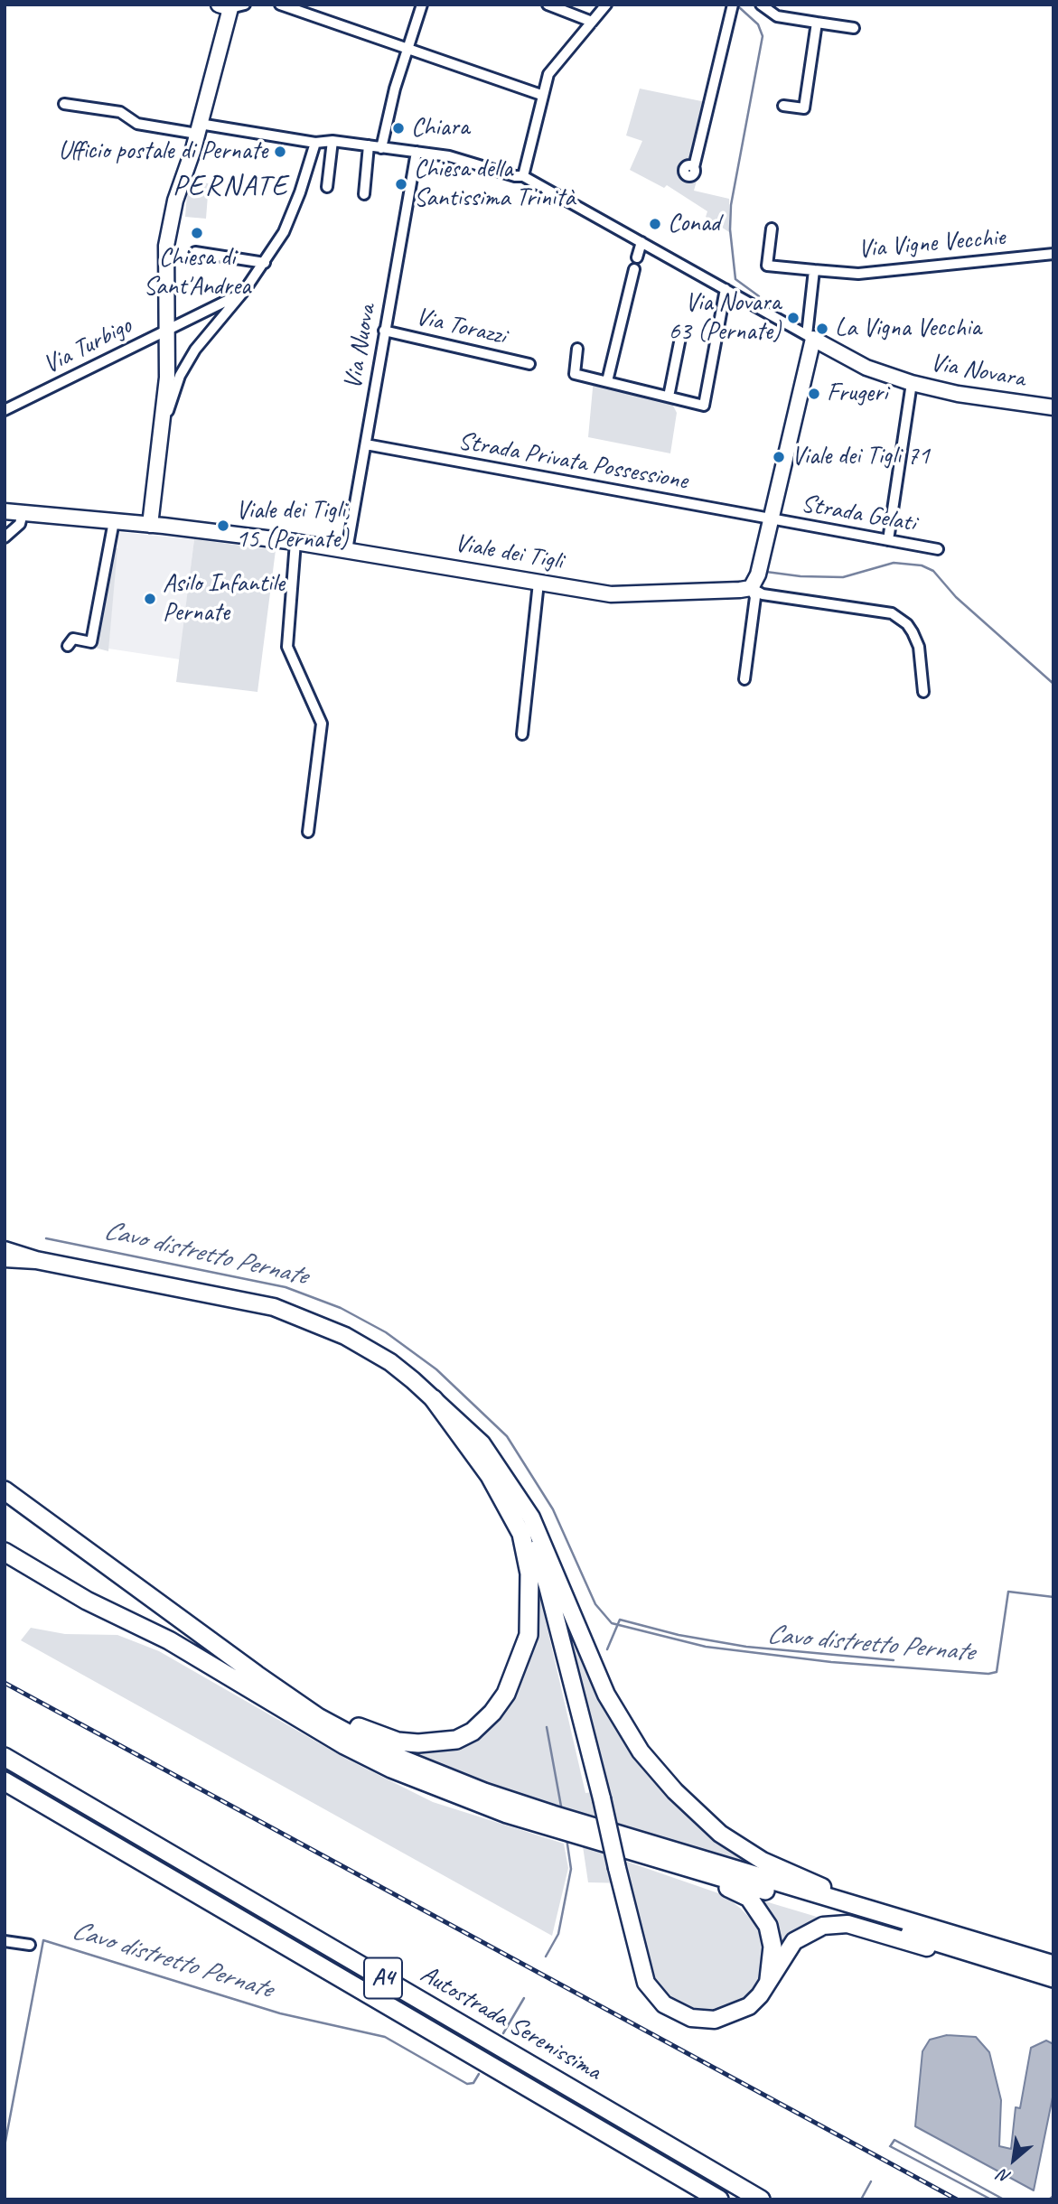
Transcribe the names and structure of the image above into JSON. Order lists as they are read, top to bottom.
{
  "streets": {
    "highway": ["A4", "Autostrada Serenissima"],
    "main road": ["Via Novara", "Viale dei Tigli"],
    "street": [
      "Via Vigne Vecchie",
      "Via Torazzi",
      "Via Turbigo",
      "Via Nuova",
      "Strada Privata Possessione",
      "Strada Gelati"
    ]
  },
  "crossings": [
    ["Via Torazzi", "Via Nuova"],
    ["Via Turbigo", "Via Novara"],
    ["Via Nuova", "Via Novara"],
    ["Via Nuova", "Strada Privata Possessione"],
    ["Via Nuova", "Viale dei Tigli"],
    ["Strada Privata Possessione", "Strada Gelati"]
  ],
  "districts": ["PERNATE"],
  "water": ["Cavo distretto Pernate"],
  "places": [
    "Chiara",
    "Ufficio postale di Pernate",
    "Chiesa della Santissima Trinità",
    "Conad",
    "Chiesa di Sant'Andrea",
    "Via Novara 63 (Pernate)",
    "La Vigna Vecchia",
    "Frugeri",
    "Viale dei Tigli 71",
    "Viale dei Tigli, 15 (Pernate)",
    "Asilo Infantile Pernate"
  ],
  "north": "bottom left"
}
